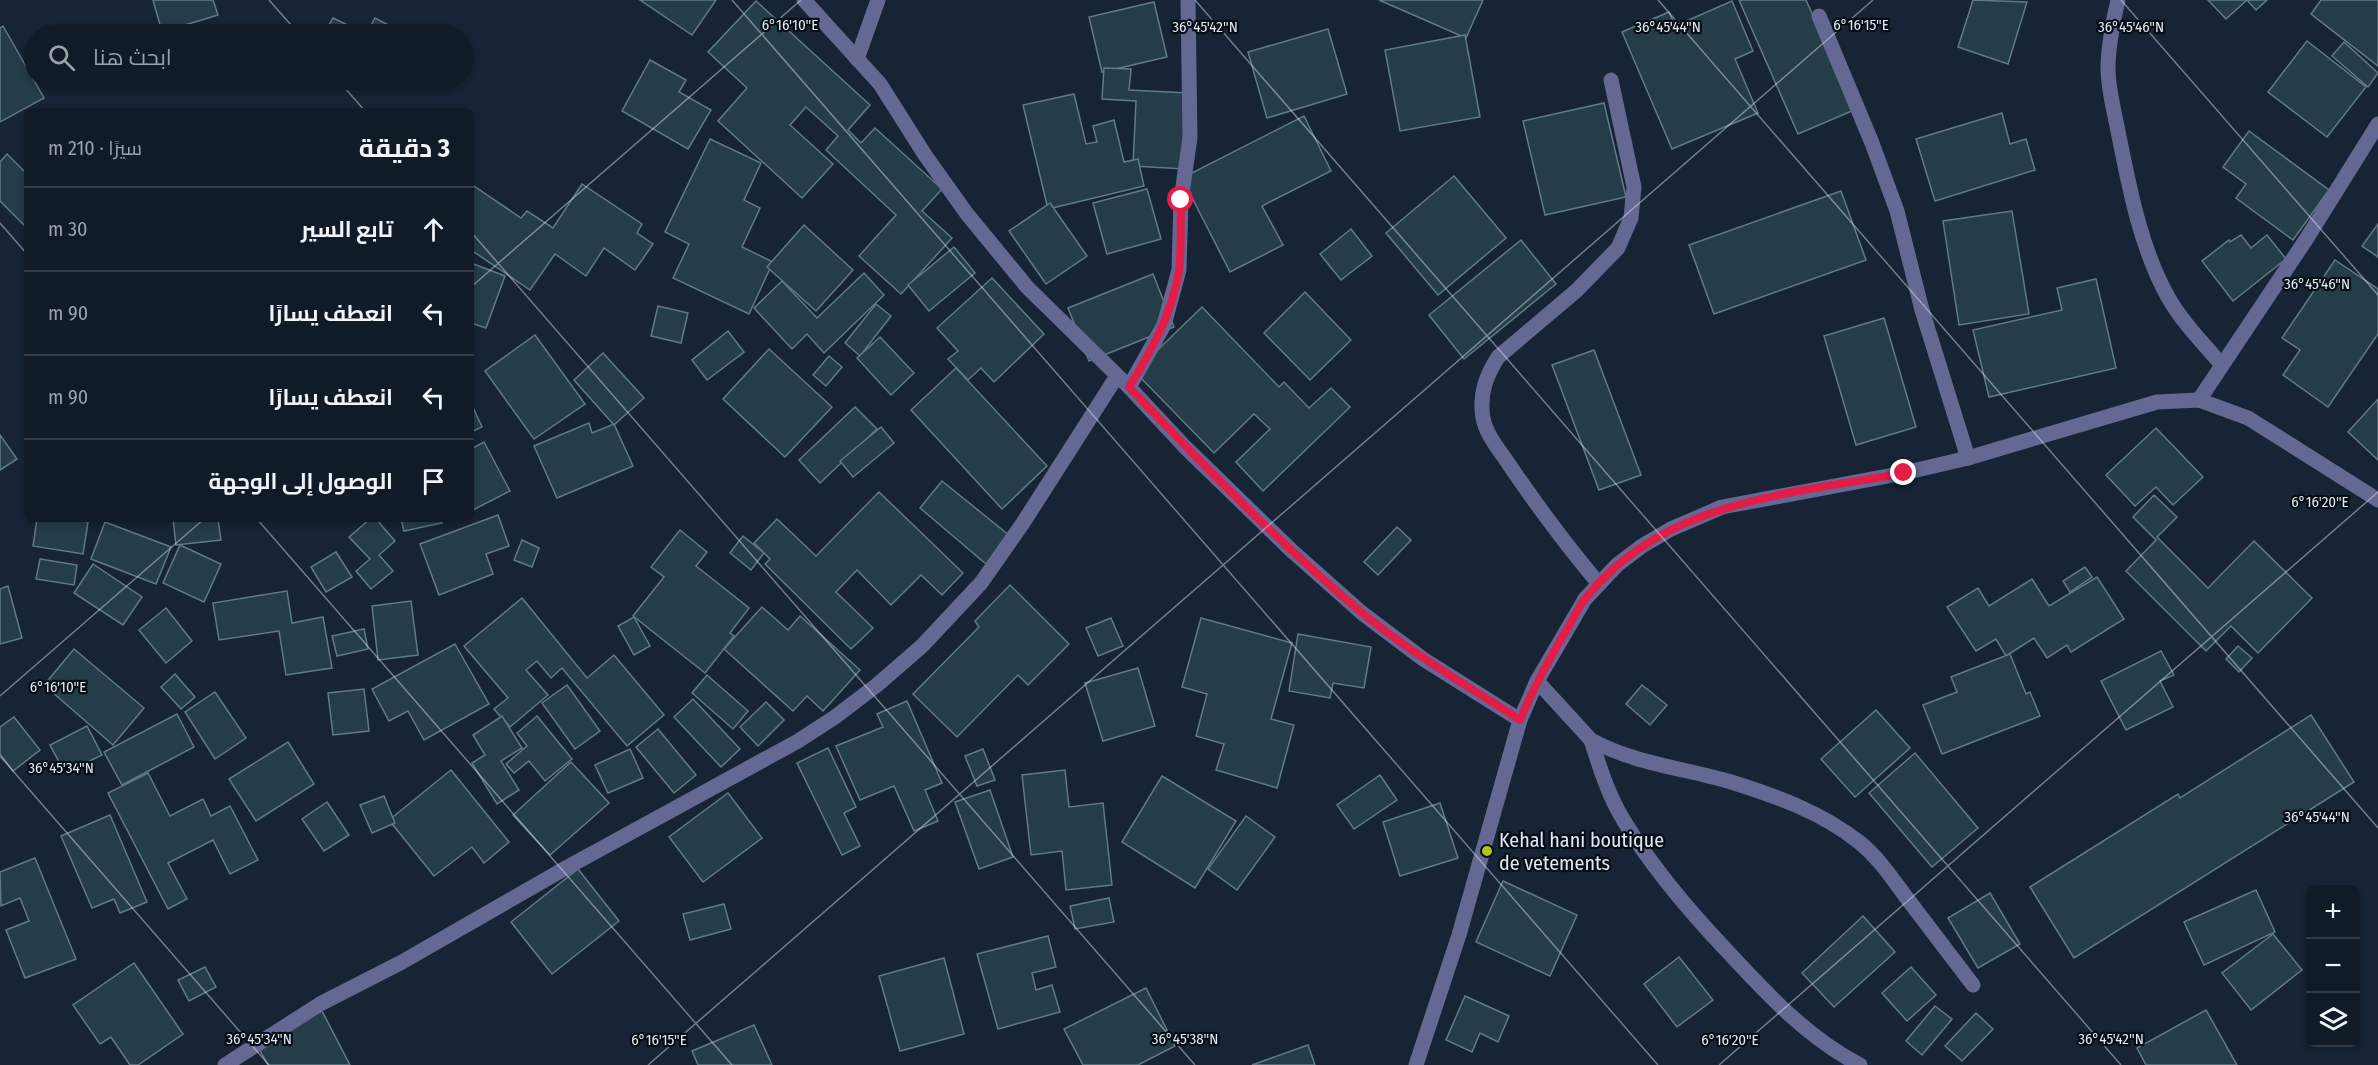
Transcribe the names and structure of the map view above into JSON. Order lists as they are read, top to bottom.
{
  "places": ["Kehal hani boutique de vetements"],
  "page": {
    "search": "ابحث هنا",
    "heading": ["3 دقيقة", "سيرًا · 210 m"],
    "list": [
      ["تابع السير", "30 m"],
      ["انعطف يسارًا", "90 m"],
      ["انعطف يسارًا", "90 m"],
      "الوصول إلى الوجهة"
    ],
    "map_buttons": ["+", "−"]
  },
  "coordinates": [
    "6°16'10\"E",
    "6°16'15\"E",
    "36°45'42\"N",
    "36°45'44\"N",
    "36°45'46\"N",
    "6°16'20\"E",
    "36°45'34\"N",
    "36°45'38\"N"
  ]
}
